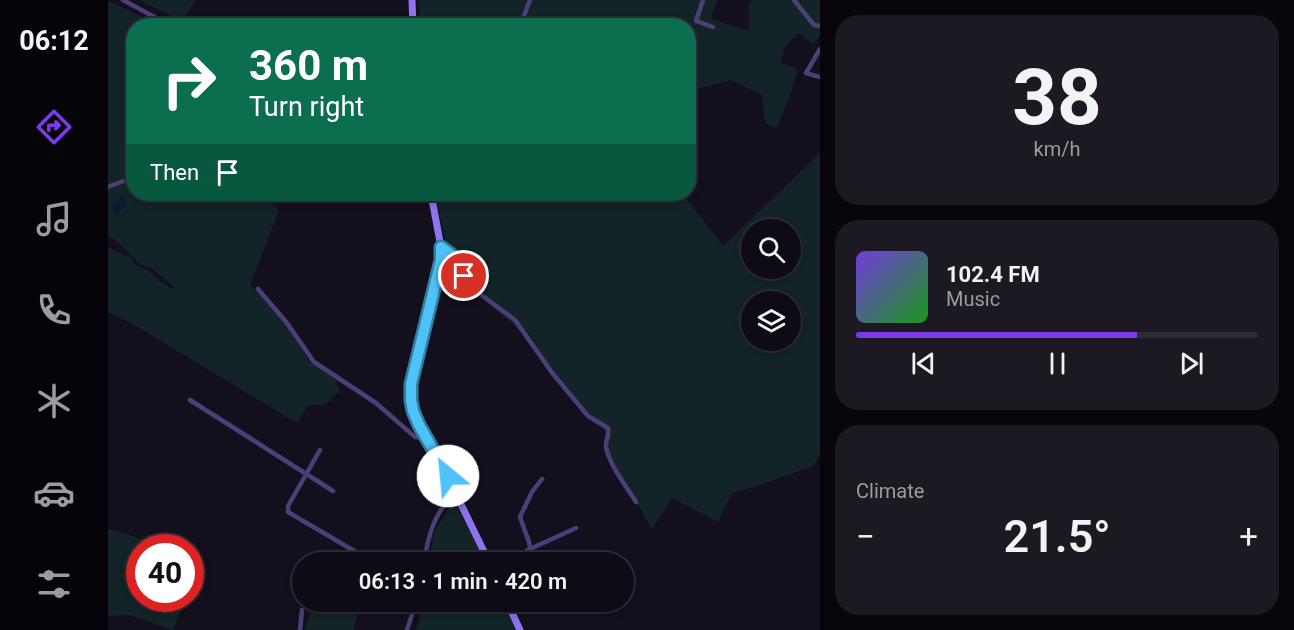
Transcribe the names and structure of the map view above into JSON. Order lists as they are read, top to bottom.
{
  "page": {
    "tabs": "06:12",
    "tile": [
      ["38", "km/h"],
      "Climate"
    ],
    "turn": ["360 m", "Turn right"],
    "then": "Then",
    "song": ["102.4 FM", "Music"],
    "heat": ["−", "21.5°", "+"],
    "limit": "40",
    "trip": "06:13 · 1 min · 420 m"
  }
}
